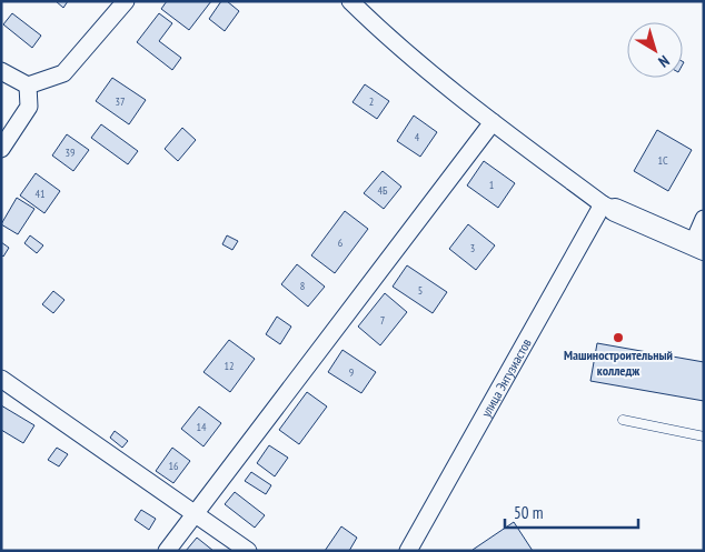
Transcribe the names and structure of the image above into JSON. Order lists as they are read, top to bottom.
{
  "streets": {
    "street": ["улица Энтузиастов"]
  },
  "places": ["Машиностроительный колледж"],
  "house_numbers": [
    "37",
    "2",
    "4",
    "39",
    "1С",
    "1",
    "4Б",
    "41",
    "6",
    "3",
    "8",
    "5",
    "7",
    "12",
    "9",
    "14",
    "16"
  ],
  "scale_bar": "50 m",
  "north": "bottom right"
}
